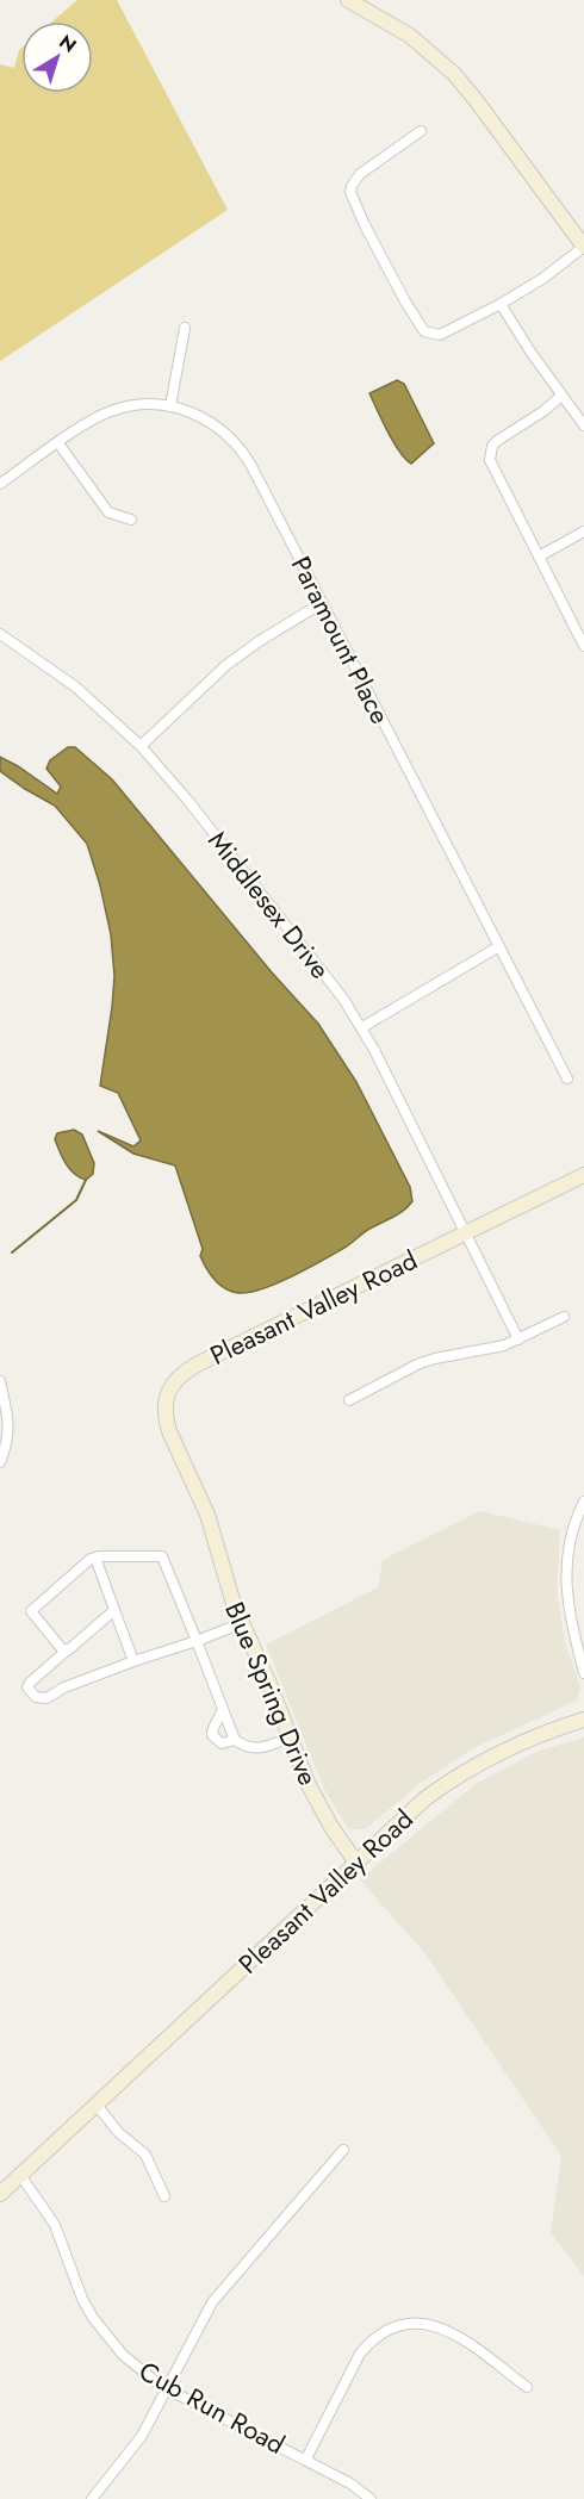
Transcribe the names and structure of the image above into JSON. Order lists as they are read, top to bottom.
{
  "streets": {
    "street": [
      "Paramount Place",
      "Middlesex Drive",
      "Pleasant Valley Road",
      "Blue Spring Drive",
      "Cub Run Road"
    ]
  },
  "crossings": [
    ["Middlesex Drive", "Pleasant Valley Road"],
    ["Pleasant Valley Road", "Blue Spring Drive"],
    ["Pleasant Valley Road", "Cub Run Road"]
  ],
  "north": "top right"
}
